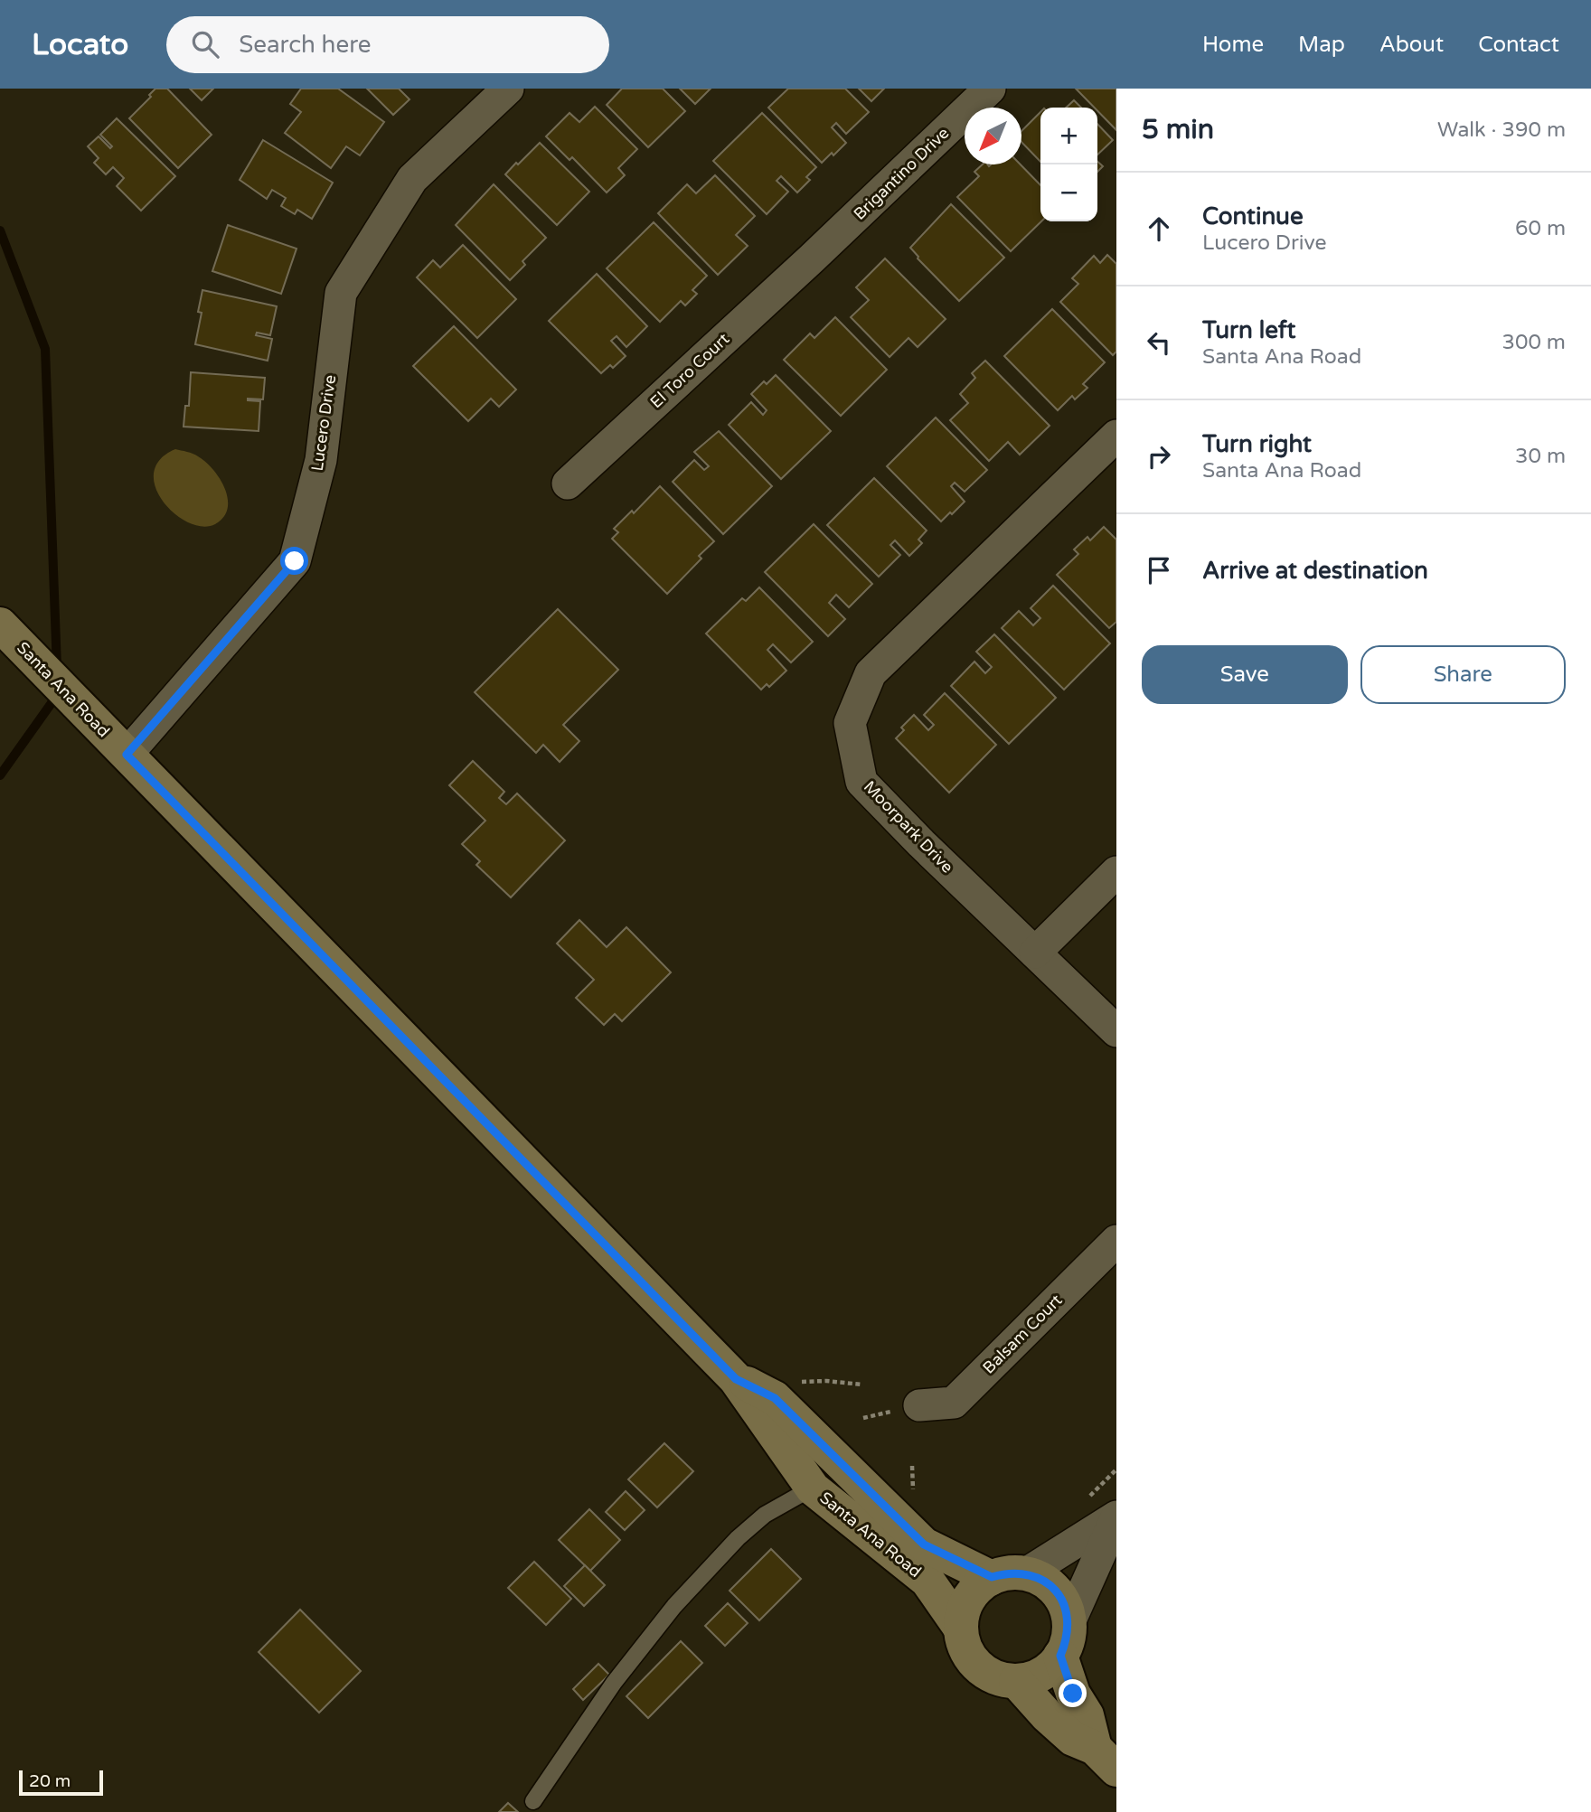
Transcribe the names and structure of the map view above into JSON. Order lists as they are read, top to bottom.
{
  "streets": {
    "street": [
      "Brigantino Drive",
      "El Toro Court",
      "Lucero Drive",
      "Santa Ana Road",
      "Moorpark Drive",
      "Balsam Court"
    ]
  },
  "crossings": [
    ["Brigantino Drive", "El Toro Court"],
    ["Lucero Drive", "Santa Ana Road"]
  ],
  "scale_bar": "20 m",
  "north": "bottom left",
  "page": {
    "header": "Locato",
    "search": "Search here",
    "nav": [
      "Home",
      "Map",
      "About",
      "Contact"
    ],
    "heading": ["5 min", "Walk · 390 m"],
    "map_buttons": ["+", "−"],
    "list": [
      ["Continue", "Lucero Drive", "60 m"],
      ["Turn left", "Santa Ana Road", "300 m"],
      ["Turn right", "Santa Ana Road", "30 m"],
      "Arrive at destination"
    ],
    "buttons": ["Save", "Share"],
    "scale": "20 m"
  }
}
